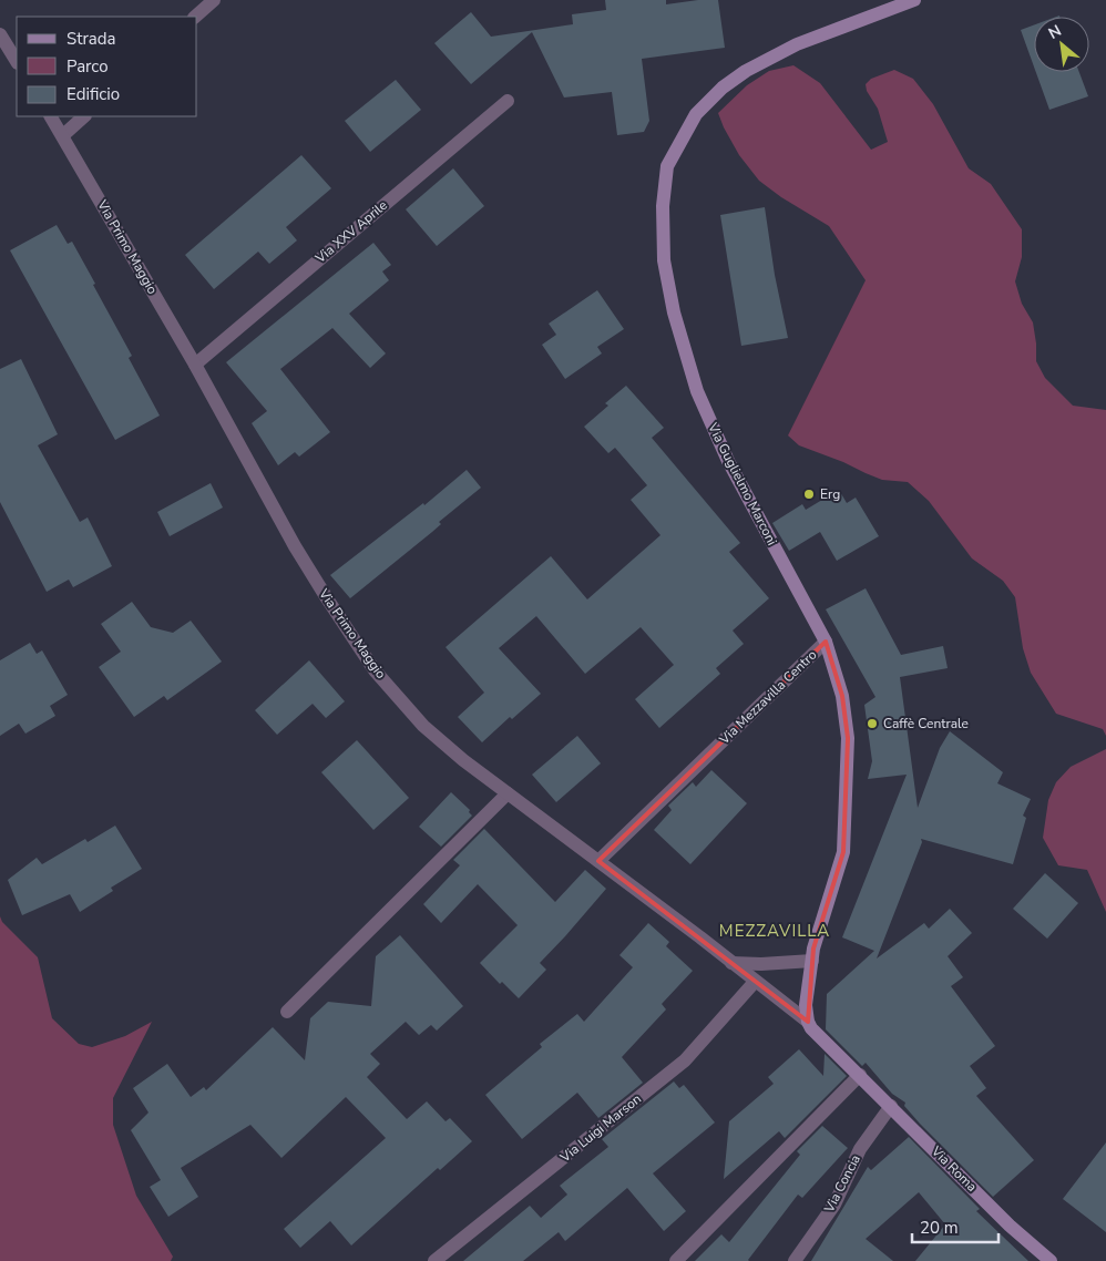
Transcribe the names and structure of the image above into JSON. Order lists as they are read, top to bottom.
{
  "streets": {
    "main road": ["Via Guglielmo Marconi", "Via Mezzavilla Centro", "Via Roma"],
    "street": [
      "Via XXV Aprile",
      "Via Primo Maggio",
      "Via Luigi Marson",
      "Via Concia"
    ]
  },
  "crossings": [
    ["Via XXV Aprile", "Via Primo Maggio"],
    ["Via Primo Maggio", "Via Mezzavilla Centro"],
    ["Via Primo Maggio", "Via Luigi Marson"],
    ["Via Primo Maggio", "Via Roma"],
    ["Via Guglielmo Marconi", "Via Mezzavilla Centro"],
    ["Via Mezzavilla Centro", "Via Roma"],
    ["Via Roma", "Via Concia"]
  ],
  "districts": ["MEZZAVILLA"],
  "places": ["Erg", "Caffè Centrale"],
  "legend": ["Strada", "Parco", "Edificio"],
  "scale_bar": "20 m",
  "north": "top left"
}
